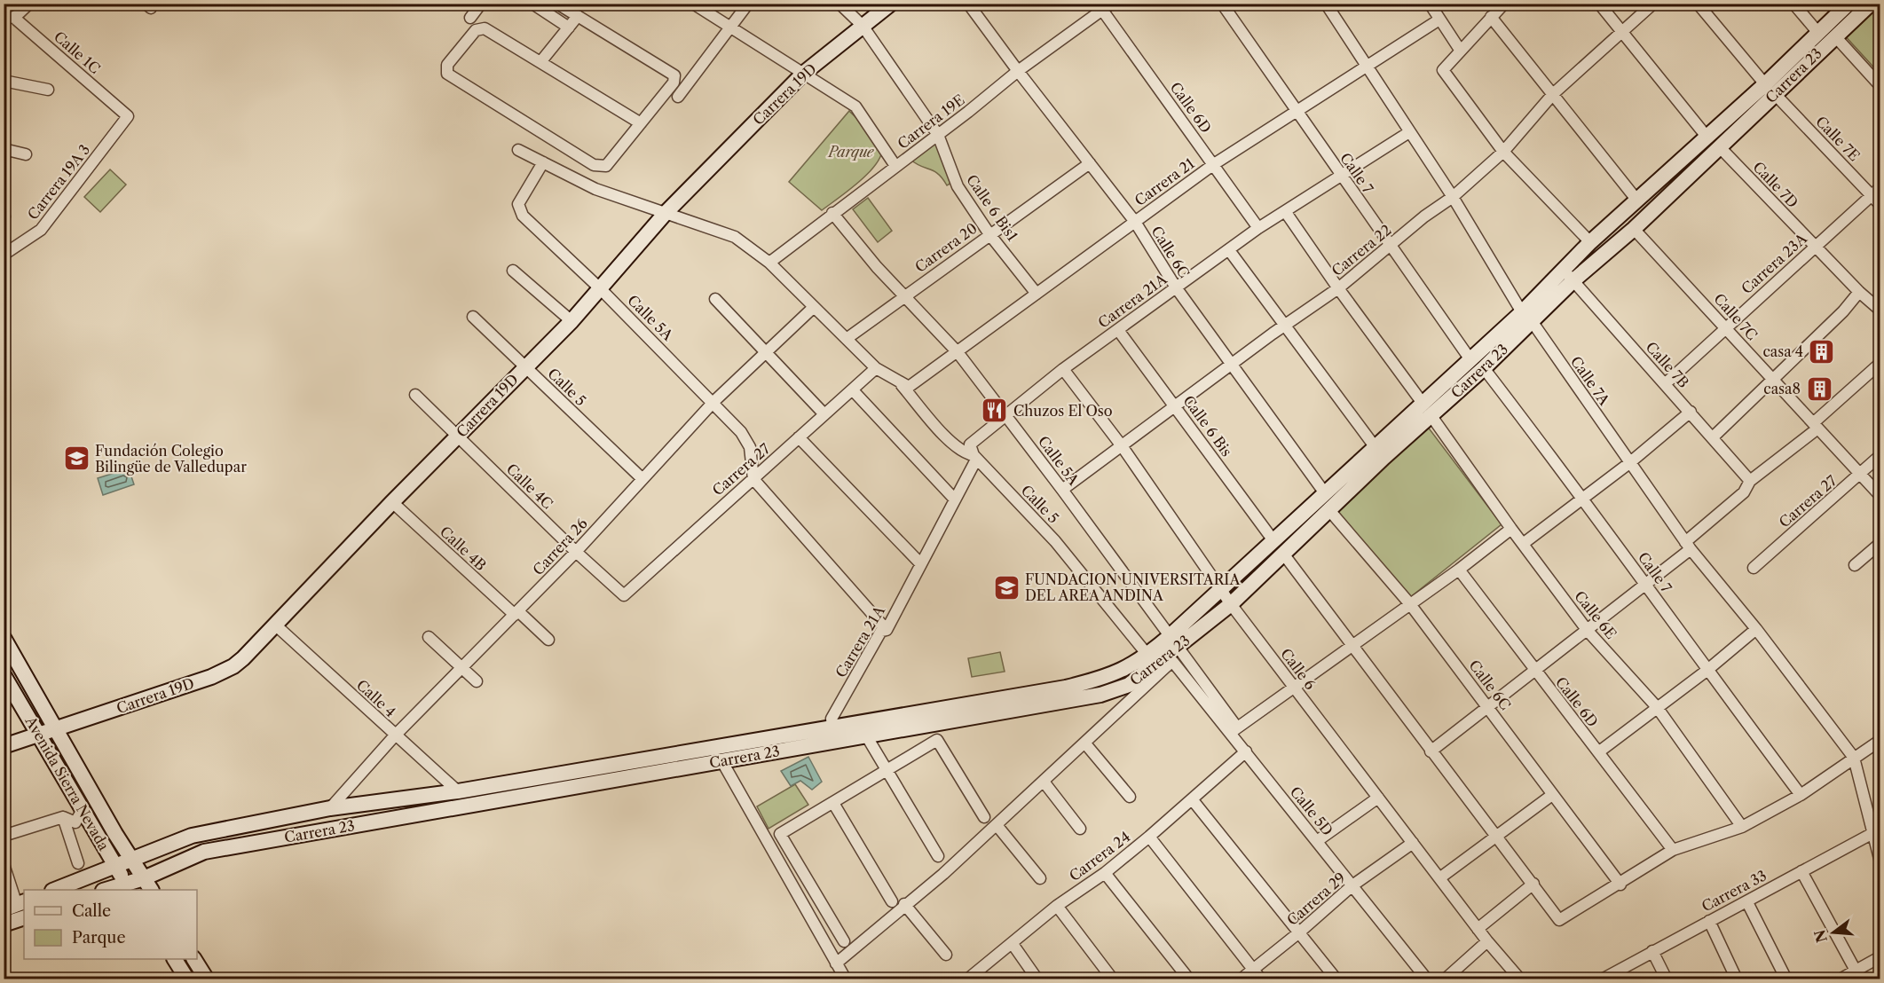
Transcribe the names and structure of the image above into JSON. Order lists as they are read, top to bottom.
{
  "streets": {
    "main road": ["Carrera 23", "Carrera 19D", "Avenida Sierra Nevada"],
    "street": [
      "Calle 1C",
      "Calle 6D",
      "Carrera 19E",
      "Calle 7E",
      "Calle 7",
      "Carrera 19A 3",
      "Carrera 21",
      "Calle 7D",
      "Calle 6 Bis1",
      "Carrera 20",
      "Carrera 22",
      "Calle 6C",
      "Carrera 23A",
      "Carrera 21A",
      "Calle 7C",
      "Calle 5A",
      "Calle 7B",
      "Calle 7A",
      "Calle 5",
      "Calle 6 Bis",
      "Carrera 27",
      "Calle 4C",
      "Carrera 26",
      "Calle 4B",
      "Calle 6E",
      "Calle 6",
      "Calle 4",
      "Calle 5D",
      "Carrera 24",
      "Carrera 33",
      "Carrera 29"
    ]
  },
  "crossings": [
    ["Calle 1C", "Carrera 19A 3"],
    ["Carrera 23", "Calle 7E"],
    ["Carrera 23", "Calle 7"],
    ["Carrera 23", "Calle 7D"],
    ["Carrera 23", "Calle 6C"],
    ["Carrera 23", "Carrera 21A"],
    ["Carrera 23", "Calle 7C"],
    ["Carrera 23", "Calle 5A"],
    ["Carrera 23", "Calle 7B"],
    ["Carrera 23", "Calle 7A"],
    ["Carrera 23", "Calle 5"],
    ["Carrera 23", "Calle 6 Bis"],
    ["Carrera 23", "Carrera 26"],
    ["Carrera 23", "Calle 6E"],
    ["Carrera 23", "Calle 6"],
    ["Carrera 23", "Calle 4"],
    ["Carrera 23", "Avenida Sierra Nevada"],
    ["Carrera 19D", "Calle 6 Bis1"],
    ["Carrera 19D", "Calle 5A"],
    ["Carrera 19D", "Calle 5"],
    ["Carrera 19D", "Calle 4C"],
    ["Carrera 19D", "Calle 4B"],
    ["Carrera 19D", "Calle 4"],
    ["Carrera 19D", "Avenida Sierra Nevada"],
    ["Calle 6D", "Carrera 19E"],
    ["Calle 6D", "Carrera 21"],
    ["Calle 6D", "Carrera 21A"],
    ["Carrera 19E", "Calle 6 Bis1"],
    ["Carrera 19E", "Calle 6C"],
    ["Carrera 19E", "Calle 5A"],
    ["Carrera 19E", "Calle 5"],
    ["Calle 7E", "Carrera 23A"],
    ["Calle 7", "Carrera 21"],
    ["Calle 7", "Carrera 22"],
    ["Calle 7", "Carrera 21A"],
    ["Carrera 21", "Calle 6 Bis1"],
    ["Carrera 21", "Calle 6C"],
    ["Carrera 21", "Calle 5A"],
    ["Carrera 21", "Calle 7A"],
    ["Carrera 21", "Calle 5"],
    ["Calle 7D", "Carrera 22"],
    ["Calle 7D", "Carrera 23A"],
    ["Calle 6 Bis1", "Carrera 20"],
    ["Carrera 20", "Calle 6C"],
    ["Carrera 20", "Calle 5A"],
    ["Carrera 20", "Calle 5"],
    ["Carrera 22", "Calle 6C"],
    ["Carrera 22", "Calle 5A"],
    ["Carrera 22", "Calle 7A"],
    ["Carrera 22", "Calle 6 Bis"],
    ["Carrera 22", "Calle 6"],
    ["Calle 6C", "Carrera 21A"],
    ["Carrera 23A", "Calle 7C"],
    ["Carrera 23A", "Calle 7B"],
    ["Carrera 21A", "Calle 5A"],
    ["Carrera 21A", "Calle 7A"],
    ["Carrera 21A", "Calle 5"],
    ["Carrera 21A", "Calle 6 Bis"],
    ["Carrera 21A", "Calle 6"],
    ["Calle 7C", "Carrera 27"],
    ["Calle 5A", "Calle 5"],
    ["Calle 5A", "Carrera 27"],
    ["Calle 5A", "Carrera 26"],
    ["Calle 5A", "Calle 5D"],
    ["Calle 5", "Carrera 27"],
    ["Calle 5", "Carrera 26"],
    ["Carrera 27", "Calle 4C"],
    ["Calle 4C", "Carrera 26"],
    ["Carrera 26", "Calle 4B"],
    ["Carrera 26", "Calle 4"],
    ["Calle 6", "Carrera 29"],
    ["Calle 5D", "Carrera 24"],
    ["Calle 5D", "Carrera 29"]
  ],
  "parks": ["Parque"],
  "places": {
    "building": ["casa 4", "casa8"],
    "restaurant": ["Chuzos El Oso"],
    "school or university": ["Fundación Colegio Bilingüe de Valledupar", "FUNDACION UNIVERSITARIA DEL AREA ANDINA"]
  },
  "legend": ["Calle", "Parque"],
  "north": "left"
}
